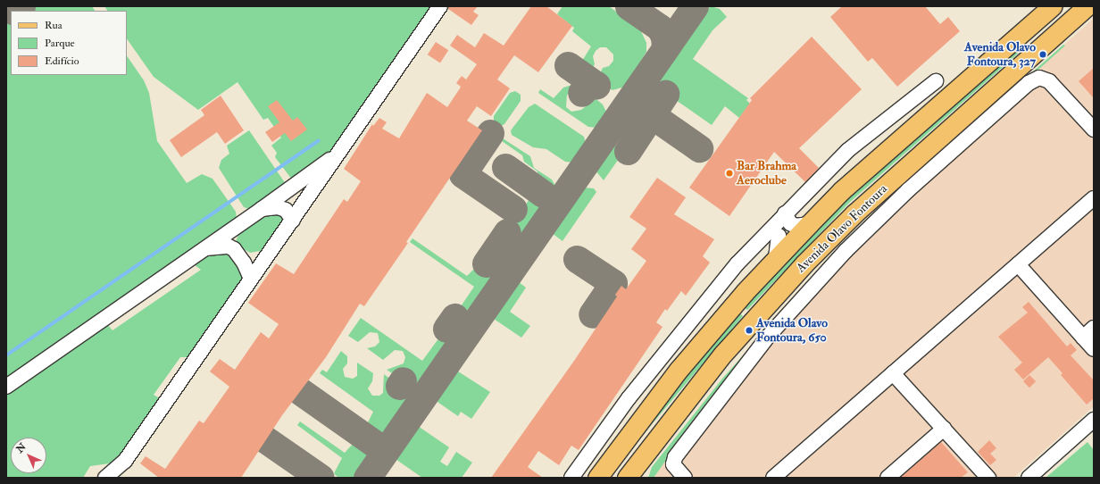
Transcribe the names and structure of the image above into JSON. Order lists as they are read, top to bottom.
{
  "streets": {
    "main road": ["Avenida Olavo Fontoura"]
  },
  "places": ["Avenida Olavo Fontoura, 327", "Bar Brahma Aeroclube", "Avenida Olavo Fontoura, 650"],
  "legend": ["Rua", "Parque", "Edifício"],
  "north": "top left"
}
